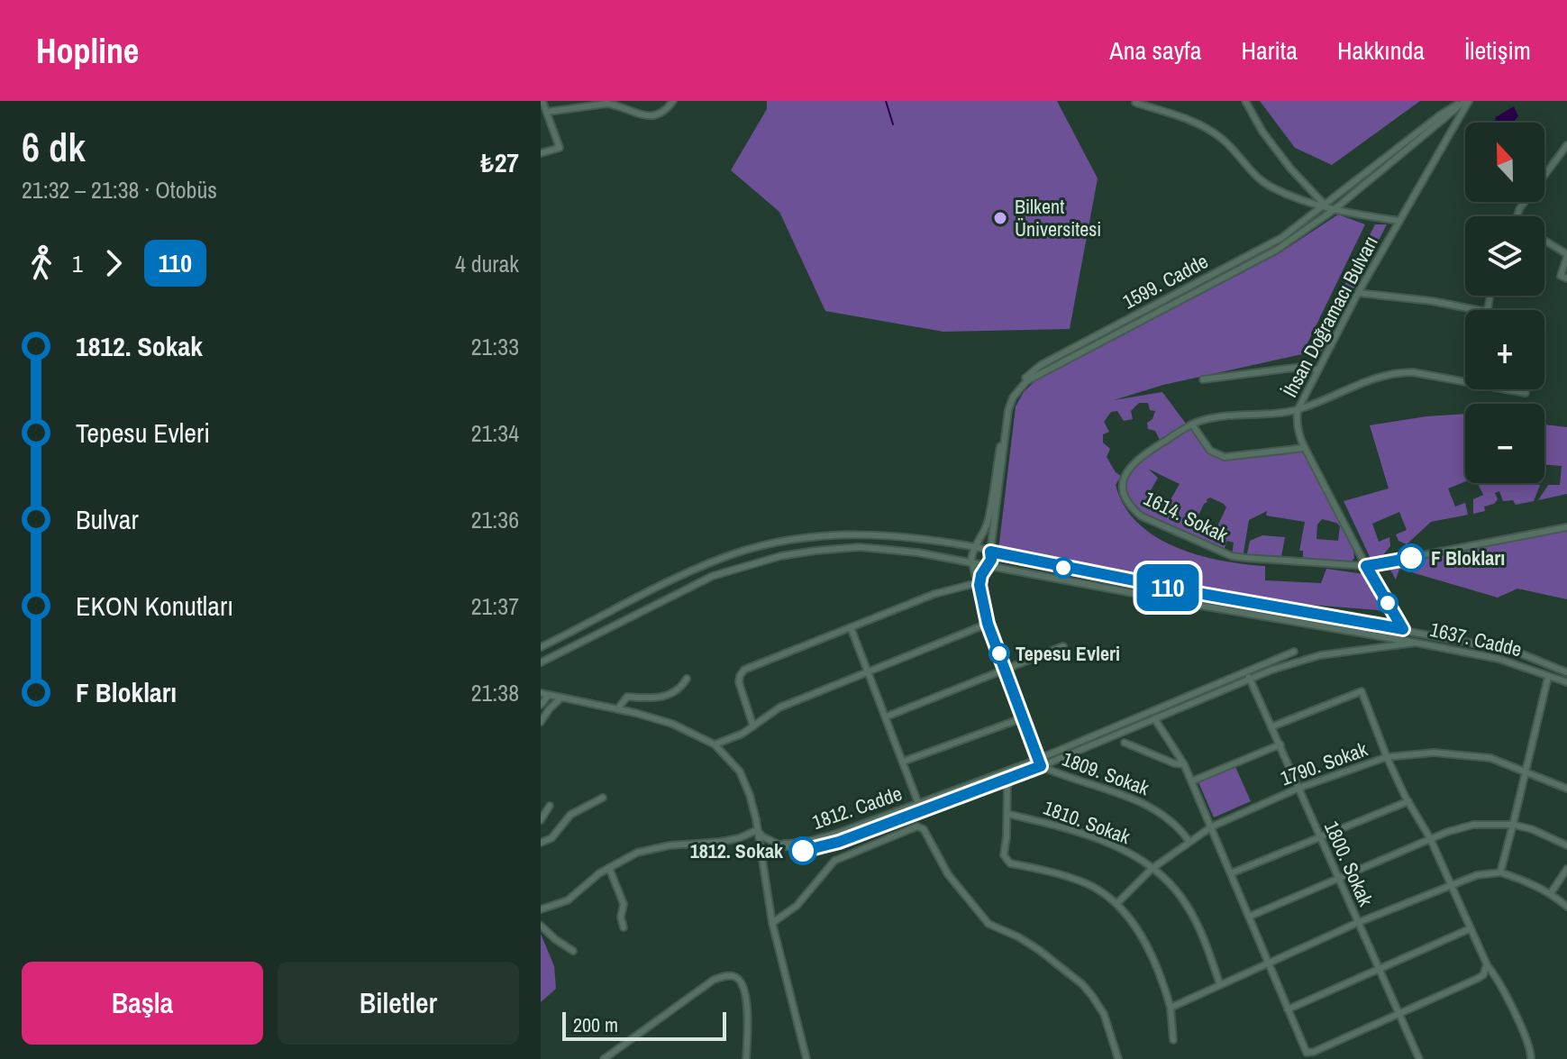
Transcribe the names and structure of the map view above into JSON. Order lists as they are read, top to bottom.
{
  "streets": {
    "street": [
      "1599. Cadde",
      "İhsan Doğramacı Bulvarı",
      "1614. Sokak",
      "1637. Cadde",
      "1790. Sokak",
      "1809. Sokak",
      "1812. Cadde",
      "1810. Sokak",
      "1800. Sokak"
    ]
  },
  "crossings": [
    ["1599. Cadde", "İhsan Doğramacı Bulvarı"],
    ["1599. Cadde", "1637. Cadde"],
    ["İhsan Doğramacı Bulvarı", "1614. Sokak"],
    ["İhsan Doğramacı Bulvarı", "1637. Cadde"],
    ["1637. Cadde", "1812. Cadde"],
    ["1637. Cadde", "1800. Sokak"],
    ["1790. Sokak", "1809. Sokak"],
    ["1790. Sokak", "1810. Sokak"],
    ["1790. Sokak", "1800. Sokak"],
    ["1809. Sokak", "1812. Cadde"],
    ["1812. Cadde", "1800. Sokak"]
  ],
  "places": [
    "Bilkent Üniversitesi",
    "F Blokları",
    "Tepesu Evleri",
    "1812. Sokak"
  ],
  "lines": ["bus line 110"],
  "scale_bar": "200 m",
  "north": "top",
  "page": {
    "header": "Hopline",
    "nav": [
      "Ana sayfa",
      "Harita",
      "Hakkında",
      "İletişim"
    ],
    "heading": ["6 dk", "21:32 – 21:38 · Otobüs", "₺27"],
    "on_map": "110",
    "map_buttons": ["+", "−"],
    "legs": ["1", "110", "4 durak"],
    "list": [
      {
        "name": "1812. Sokak",
        "value": "21:33"
      },
      {
        "name": "Tepesu Evleri",
        "value": "21:34"
      },
      {
        "name": "Bulvar",
        "value": "21:36"
      },
      {
        "name": "EKON Konutları",
        "value": "21:37"
      },
      {
        "name": "F Blokları",
        "value": "21:38"
      }
    ],
    "buttons": ["Başla", "Biletler"],
    "scale": "200 m"
  }
}
